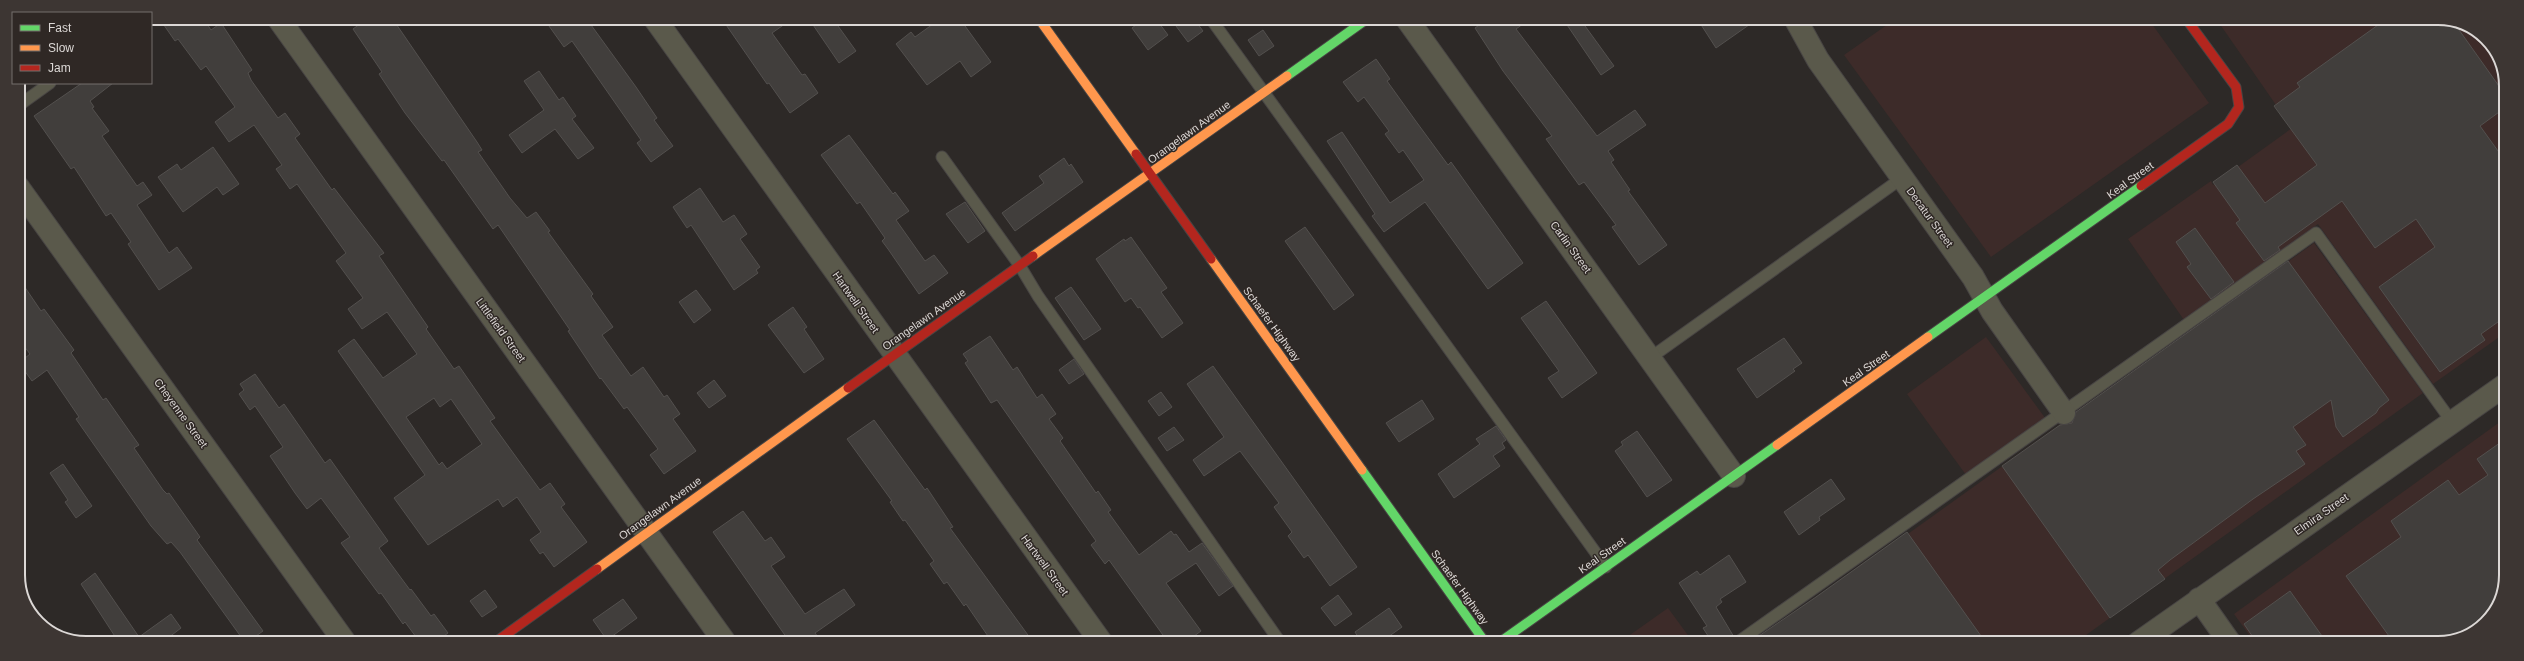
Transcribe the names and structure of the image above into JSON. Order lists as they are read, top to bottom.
{
  "streets": {
    "street": [
      "Orangelawn Avenue",
      "Keal Street",
      "Decatur Street",
      "Carlin Street",
      "Hartwell Street",
      "Schaefer Highway",
      "Littlefield Street",
      "Cheyenne Street",
      "Elmira Street"
    ]
  },
  "crossings": [
    ["Orangelawn Avenue", "Hartwell Street"],
    ["Orangelawn Avenue", "Schaefer Highway"],
    ["Orangelawn Avenue", "Littlefield Street"],
    ["Keal Street", "Decatur Street"],
    ["Keal Street", "Carlin Street"]
  ],
  "legend": ["Fast", "Slow", "Jam"]
}
